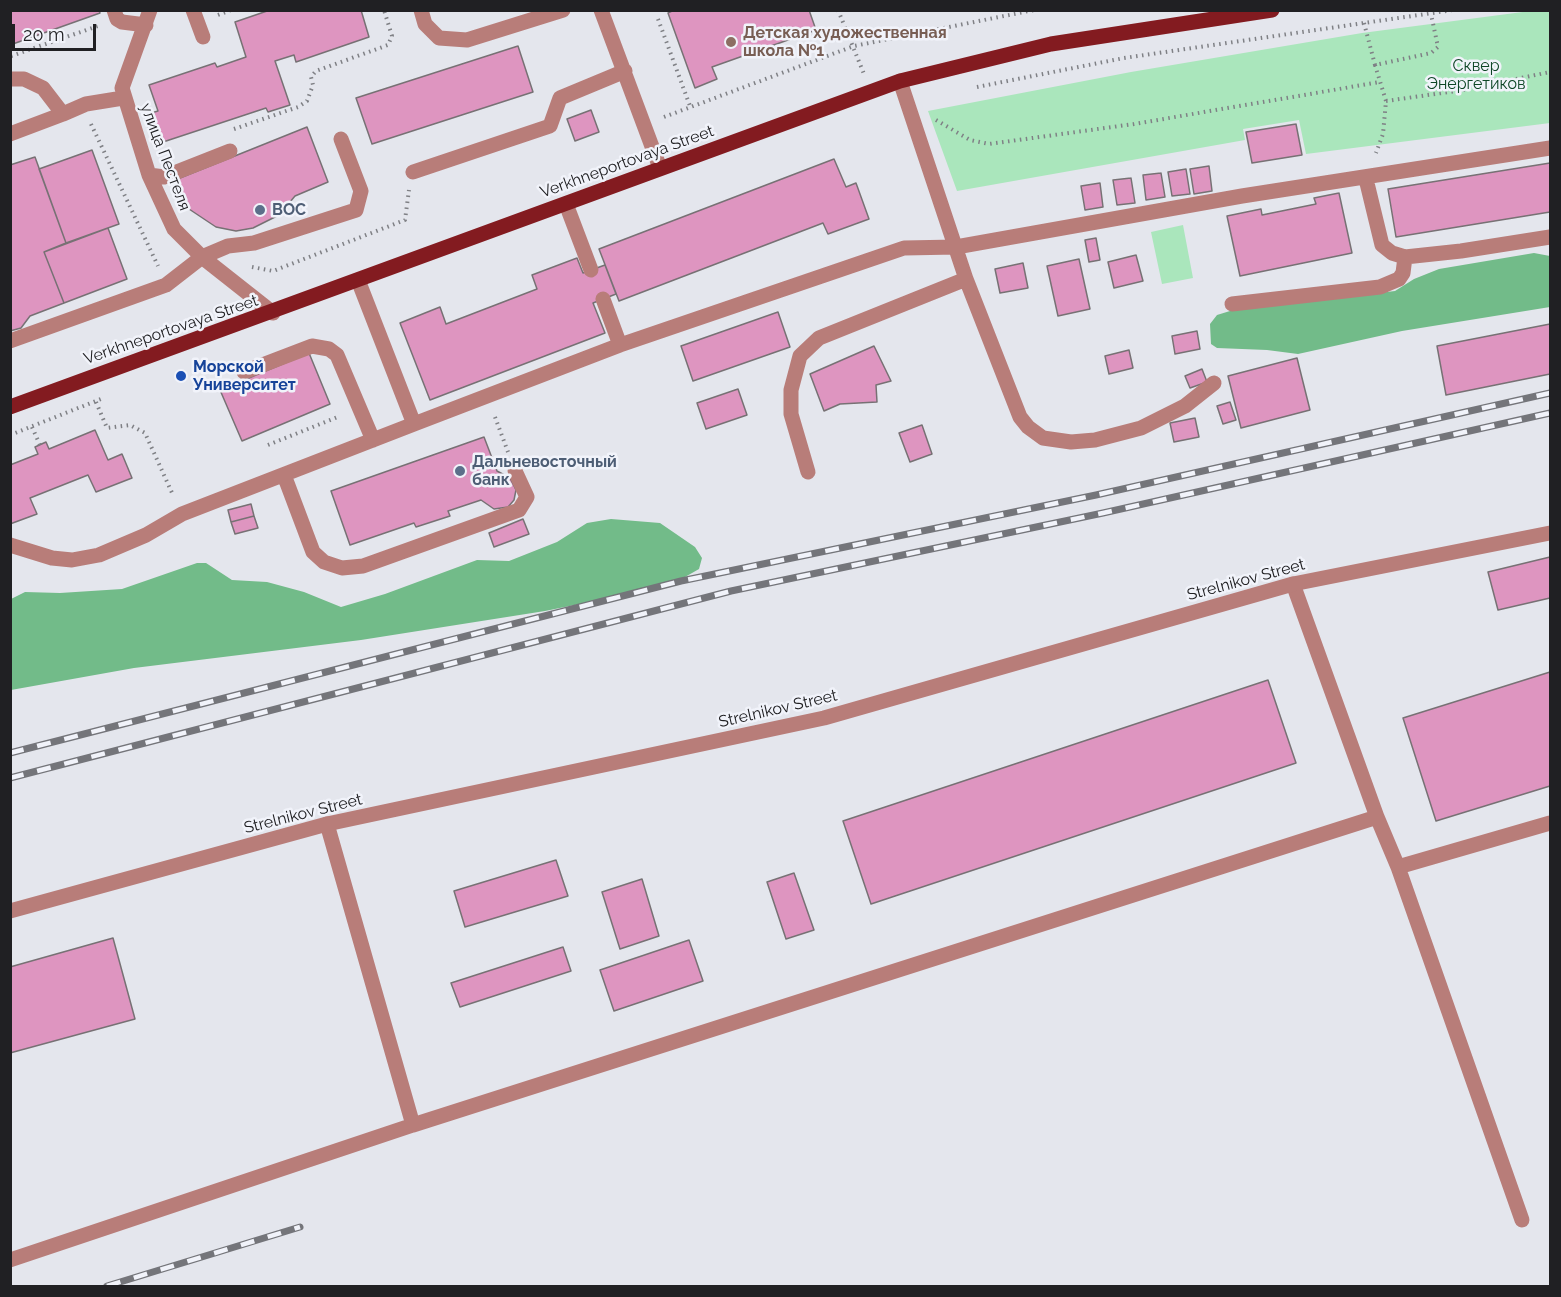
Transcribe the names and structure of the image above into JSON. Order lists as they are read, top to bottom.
{
  "streets": {
    "main road": ["Verkhneportovaya Street"],
    "street": ["улица Пестеля", "Strelnikov Street"]
  },
  "crossings": [
    ["улица Пестеля", "Verkhneportovaya Street"]
  ],
  "parks": ["Сквер Энергетиков"],
  "places": [
    "Детская художественная школа №1",
    "BOC",
    "Морской Университет",
    "Дальневосточный банк"
  ],
  "scale_bar": "20 m"
}
